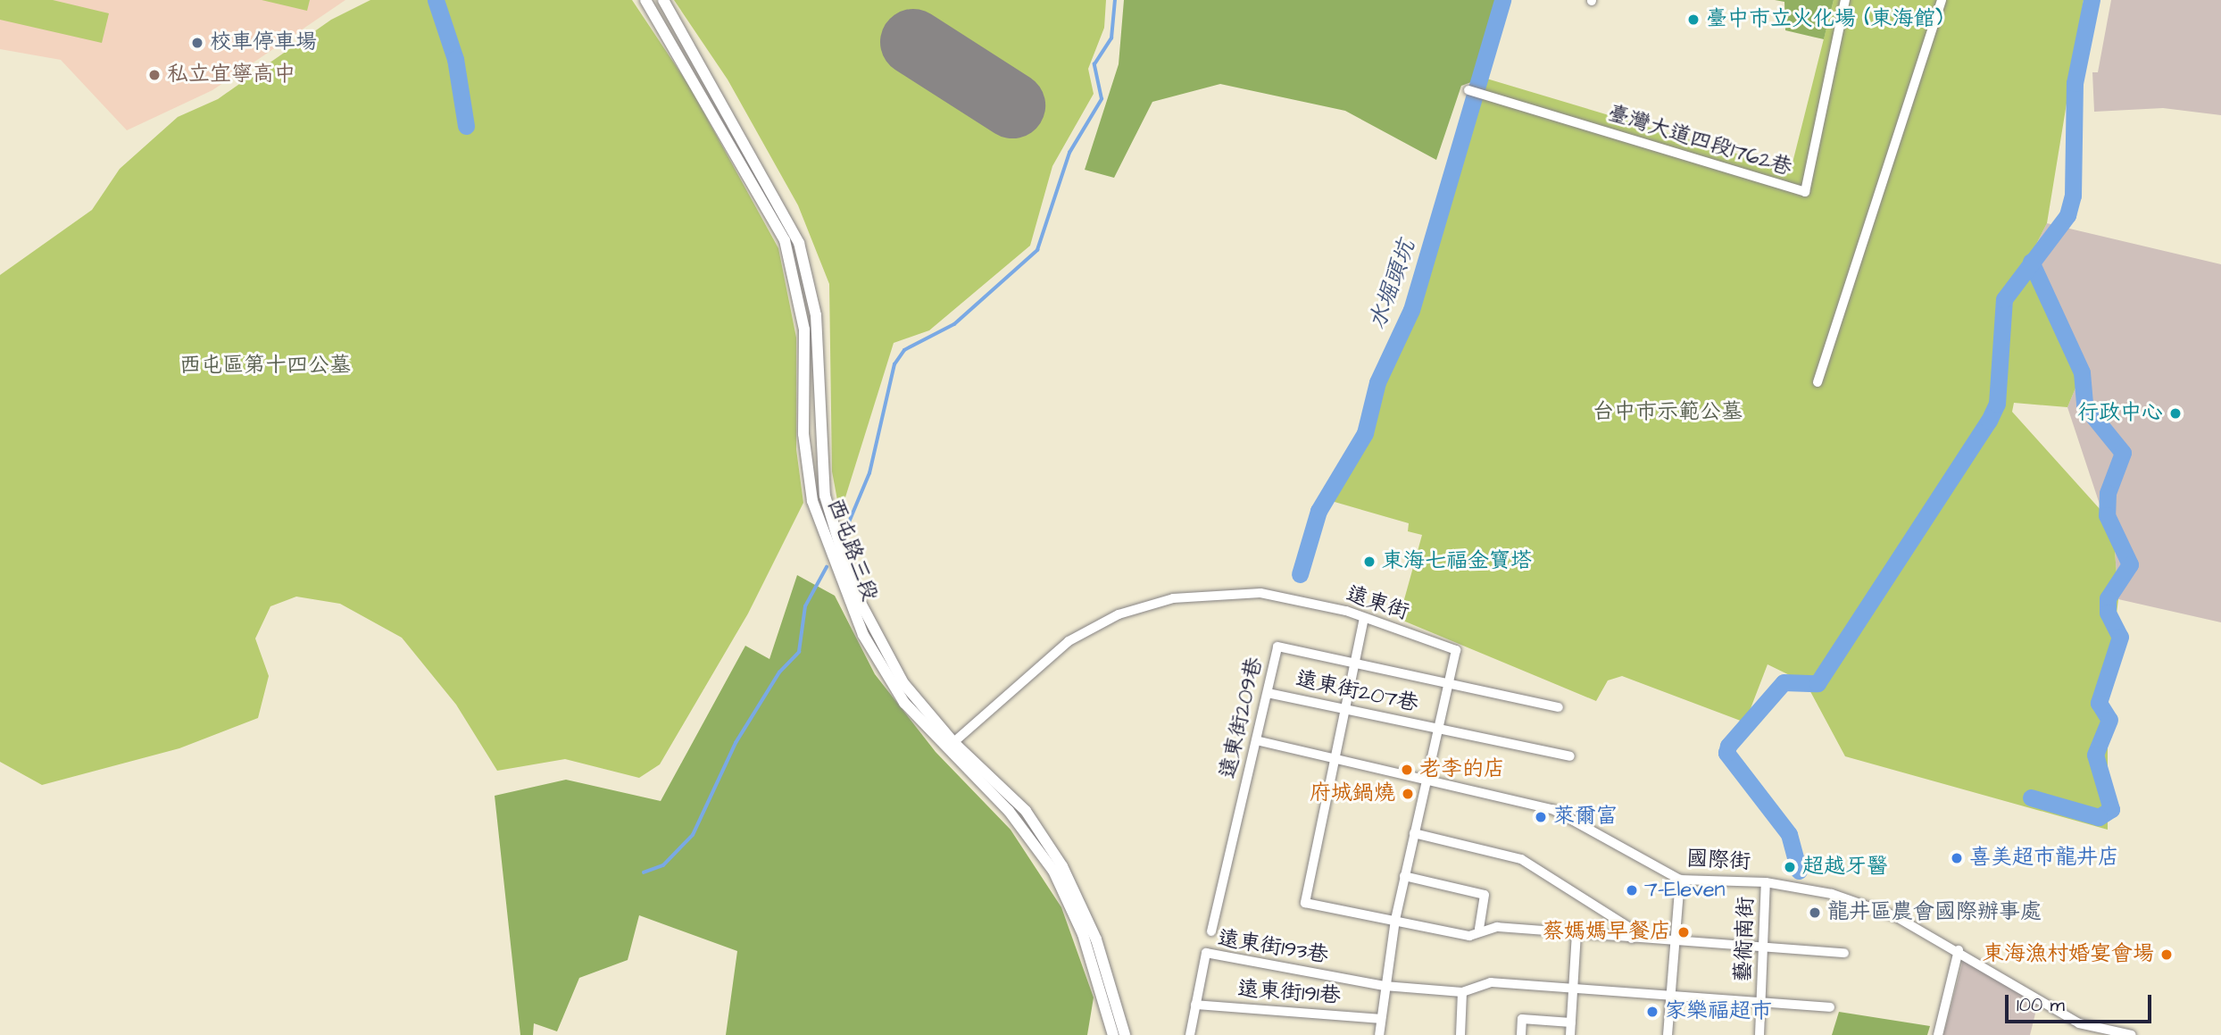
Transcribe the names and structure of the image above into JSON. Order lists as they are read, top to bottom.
{
  "streets": {
    "street": [
      "臺灣大道四段1762巷",
      "西屯路三段",
      "遠東街",
      "遠東街207巷",
      "遠東街209巷",
      "國際街",
      "藝術南街",
      "遠東街193巷",
      "遠東街191巷"
    ]
  },
  "crossings": [
    ["西屯路三段", "遠東街"],
    ["遠東街", "遠東街207巷"],
    ["遠東街", "遠東街209巷"],
    ["遠東街", "國際街"],
    ["遠東街", "遠東街193巷"],
    ["遠東街", "遠東街191巷"],
    ["遠東街207巷", "遠東街209巷"],
    ["遠東街209巷", "國際街"],
    ["國際街", "藝術南街"],
    ["遠東街193巷", "遠東街191巷"]
  ],
  "water": ["水堀頭坑"],
  "parks": ["西屯區第十四公墓", "台中市示範公墓"],
  "places": [
    "臺中市立火化場 (東海館)",
    "校車停車場",
    "私立宜寧高中",
    "行政中心",
    "東海七福金寶塔",
    "老李的店",
    "府城鍋燒",
    "萊爾富",
    "喜美超市龍井店",
    "超越牙醫",
    "7-Eleven",
    "龍井區農會國際辦事處",
    "蔡媽媽早餐店",
    "東海漁村婚宴會場",
    "家樂福超市"
  ],
  "scale_bar": "100 m"
}
